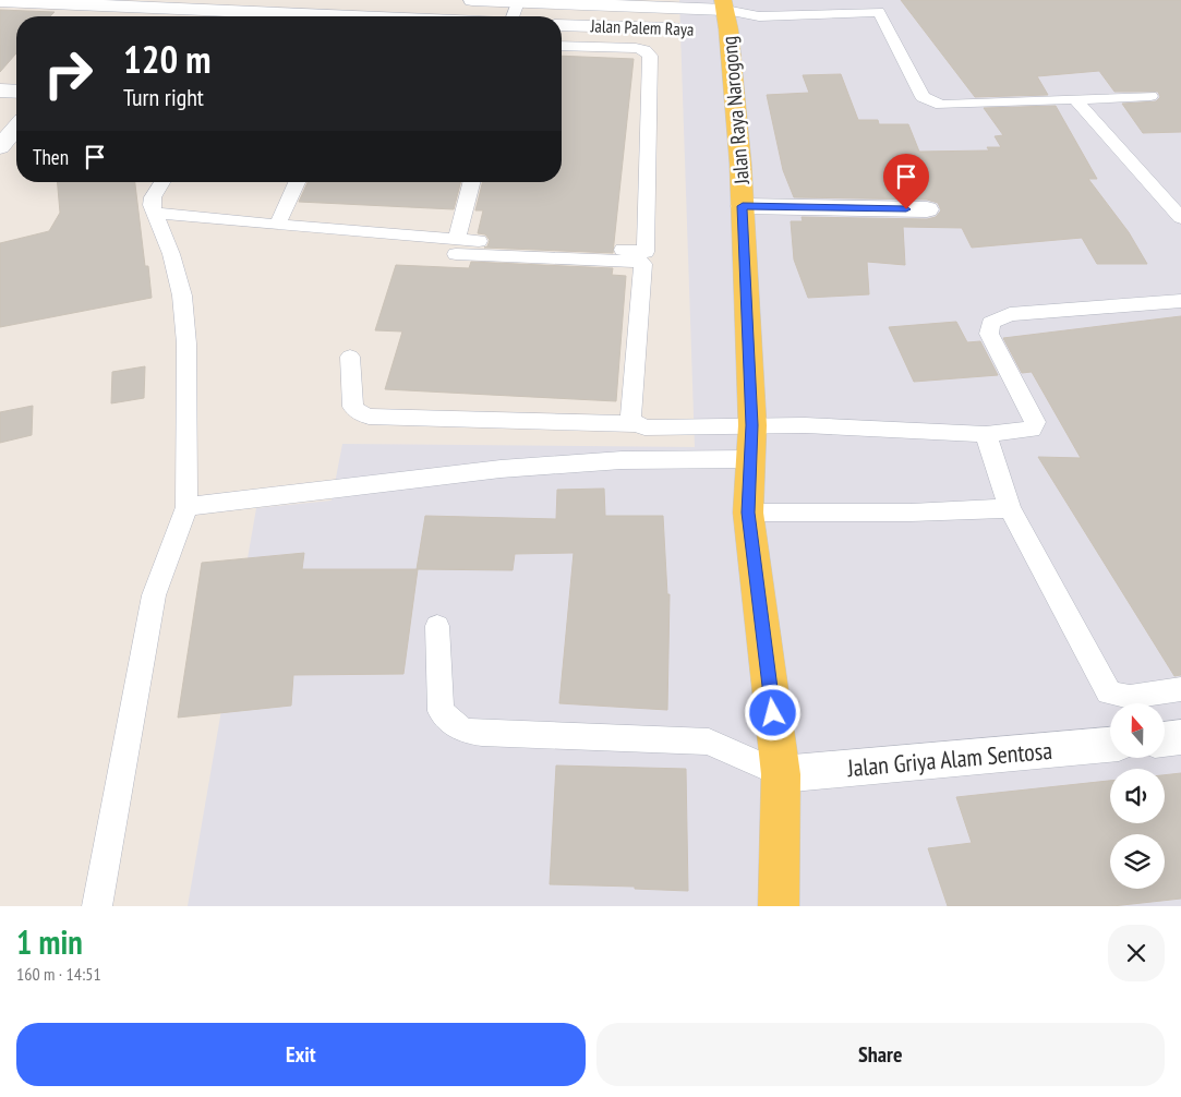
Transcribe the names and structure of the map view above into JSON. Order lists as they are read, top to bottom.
{
  "streets": {
    "main road": ["Jalan Raya Narogong"],
    "street": ["Jalan Palem Raya", "Jalan Griya Alam Sentosa"]
  },
  "crossings": [
    ["Jalan Palem Raya", "Jalan Raya Narogong"],
    ["Jalan Raya Narogong", "Jalan Griya Alam Sentosa"]
  ],
  "north": "top",
  "page": {
    "turn": ["120 m", "Turn right"],
    "then": "Then",
    "heading": ["1 min", "160 m · 14:51"],
    "buttons": ["Exit", "Share"]
  }
}
